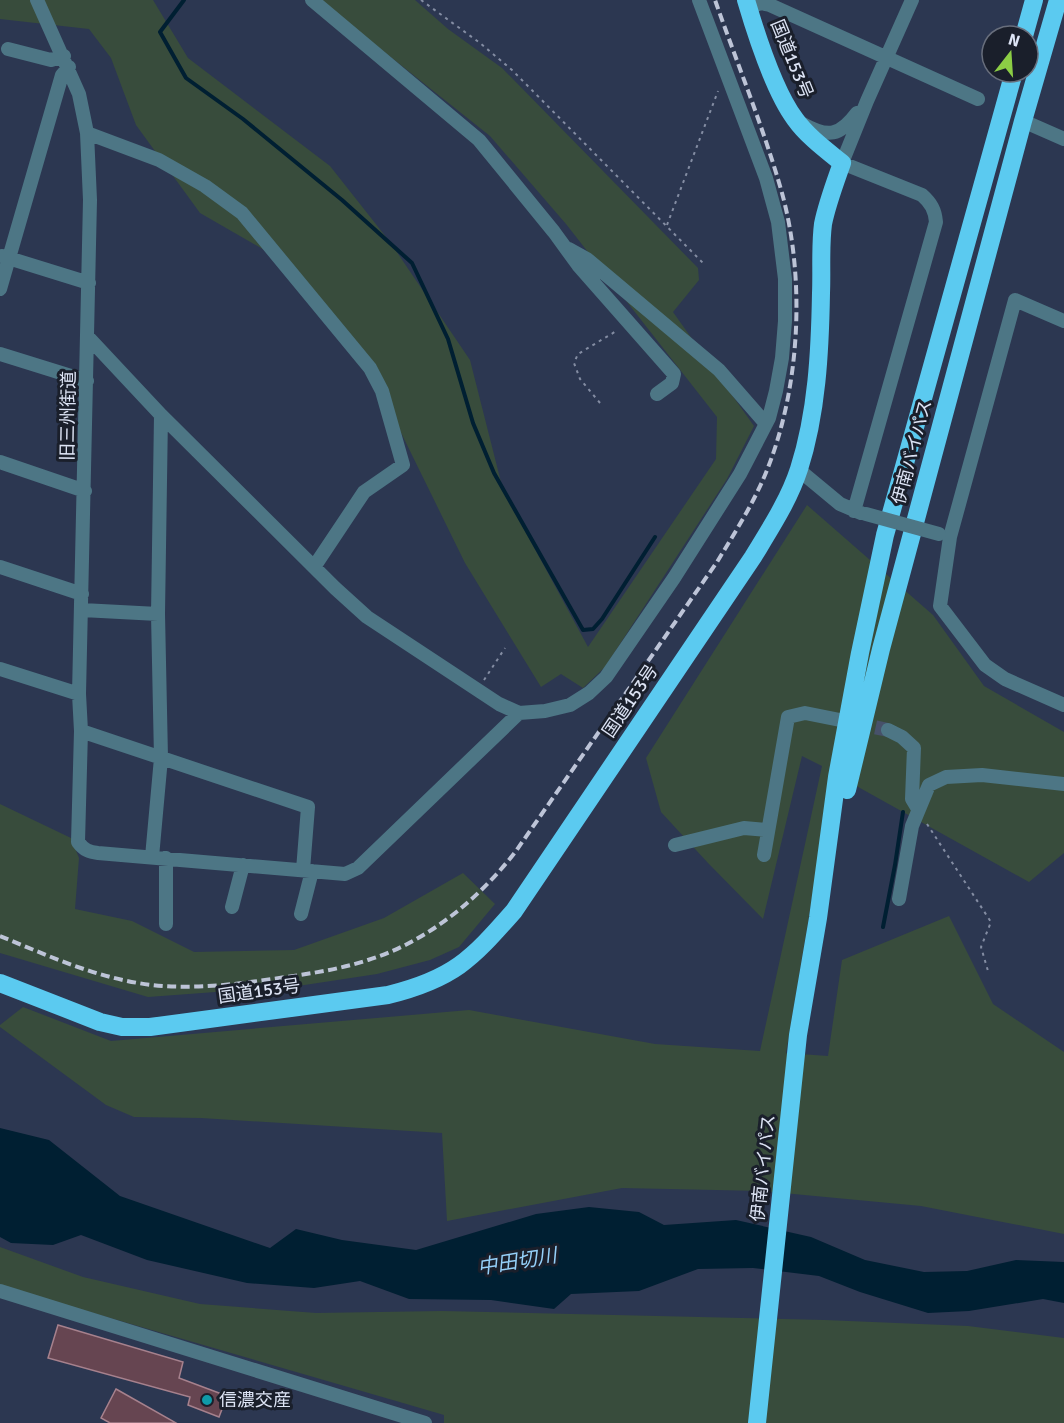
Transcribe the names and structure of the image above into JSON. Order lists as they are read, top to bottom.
{
  "streets": {
    "highway": ["国道153号", "伊南バイパス"],
    "street": ["旧三州街道"]
  },
  "water": ["中田切川"],
  "places": ["信濃交産"],
  "north": "top"
}
